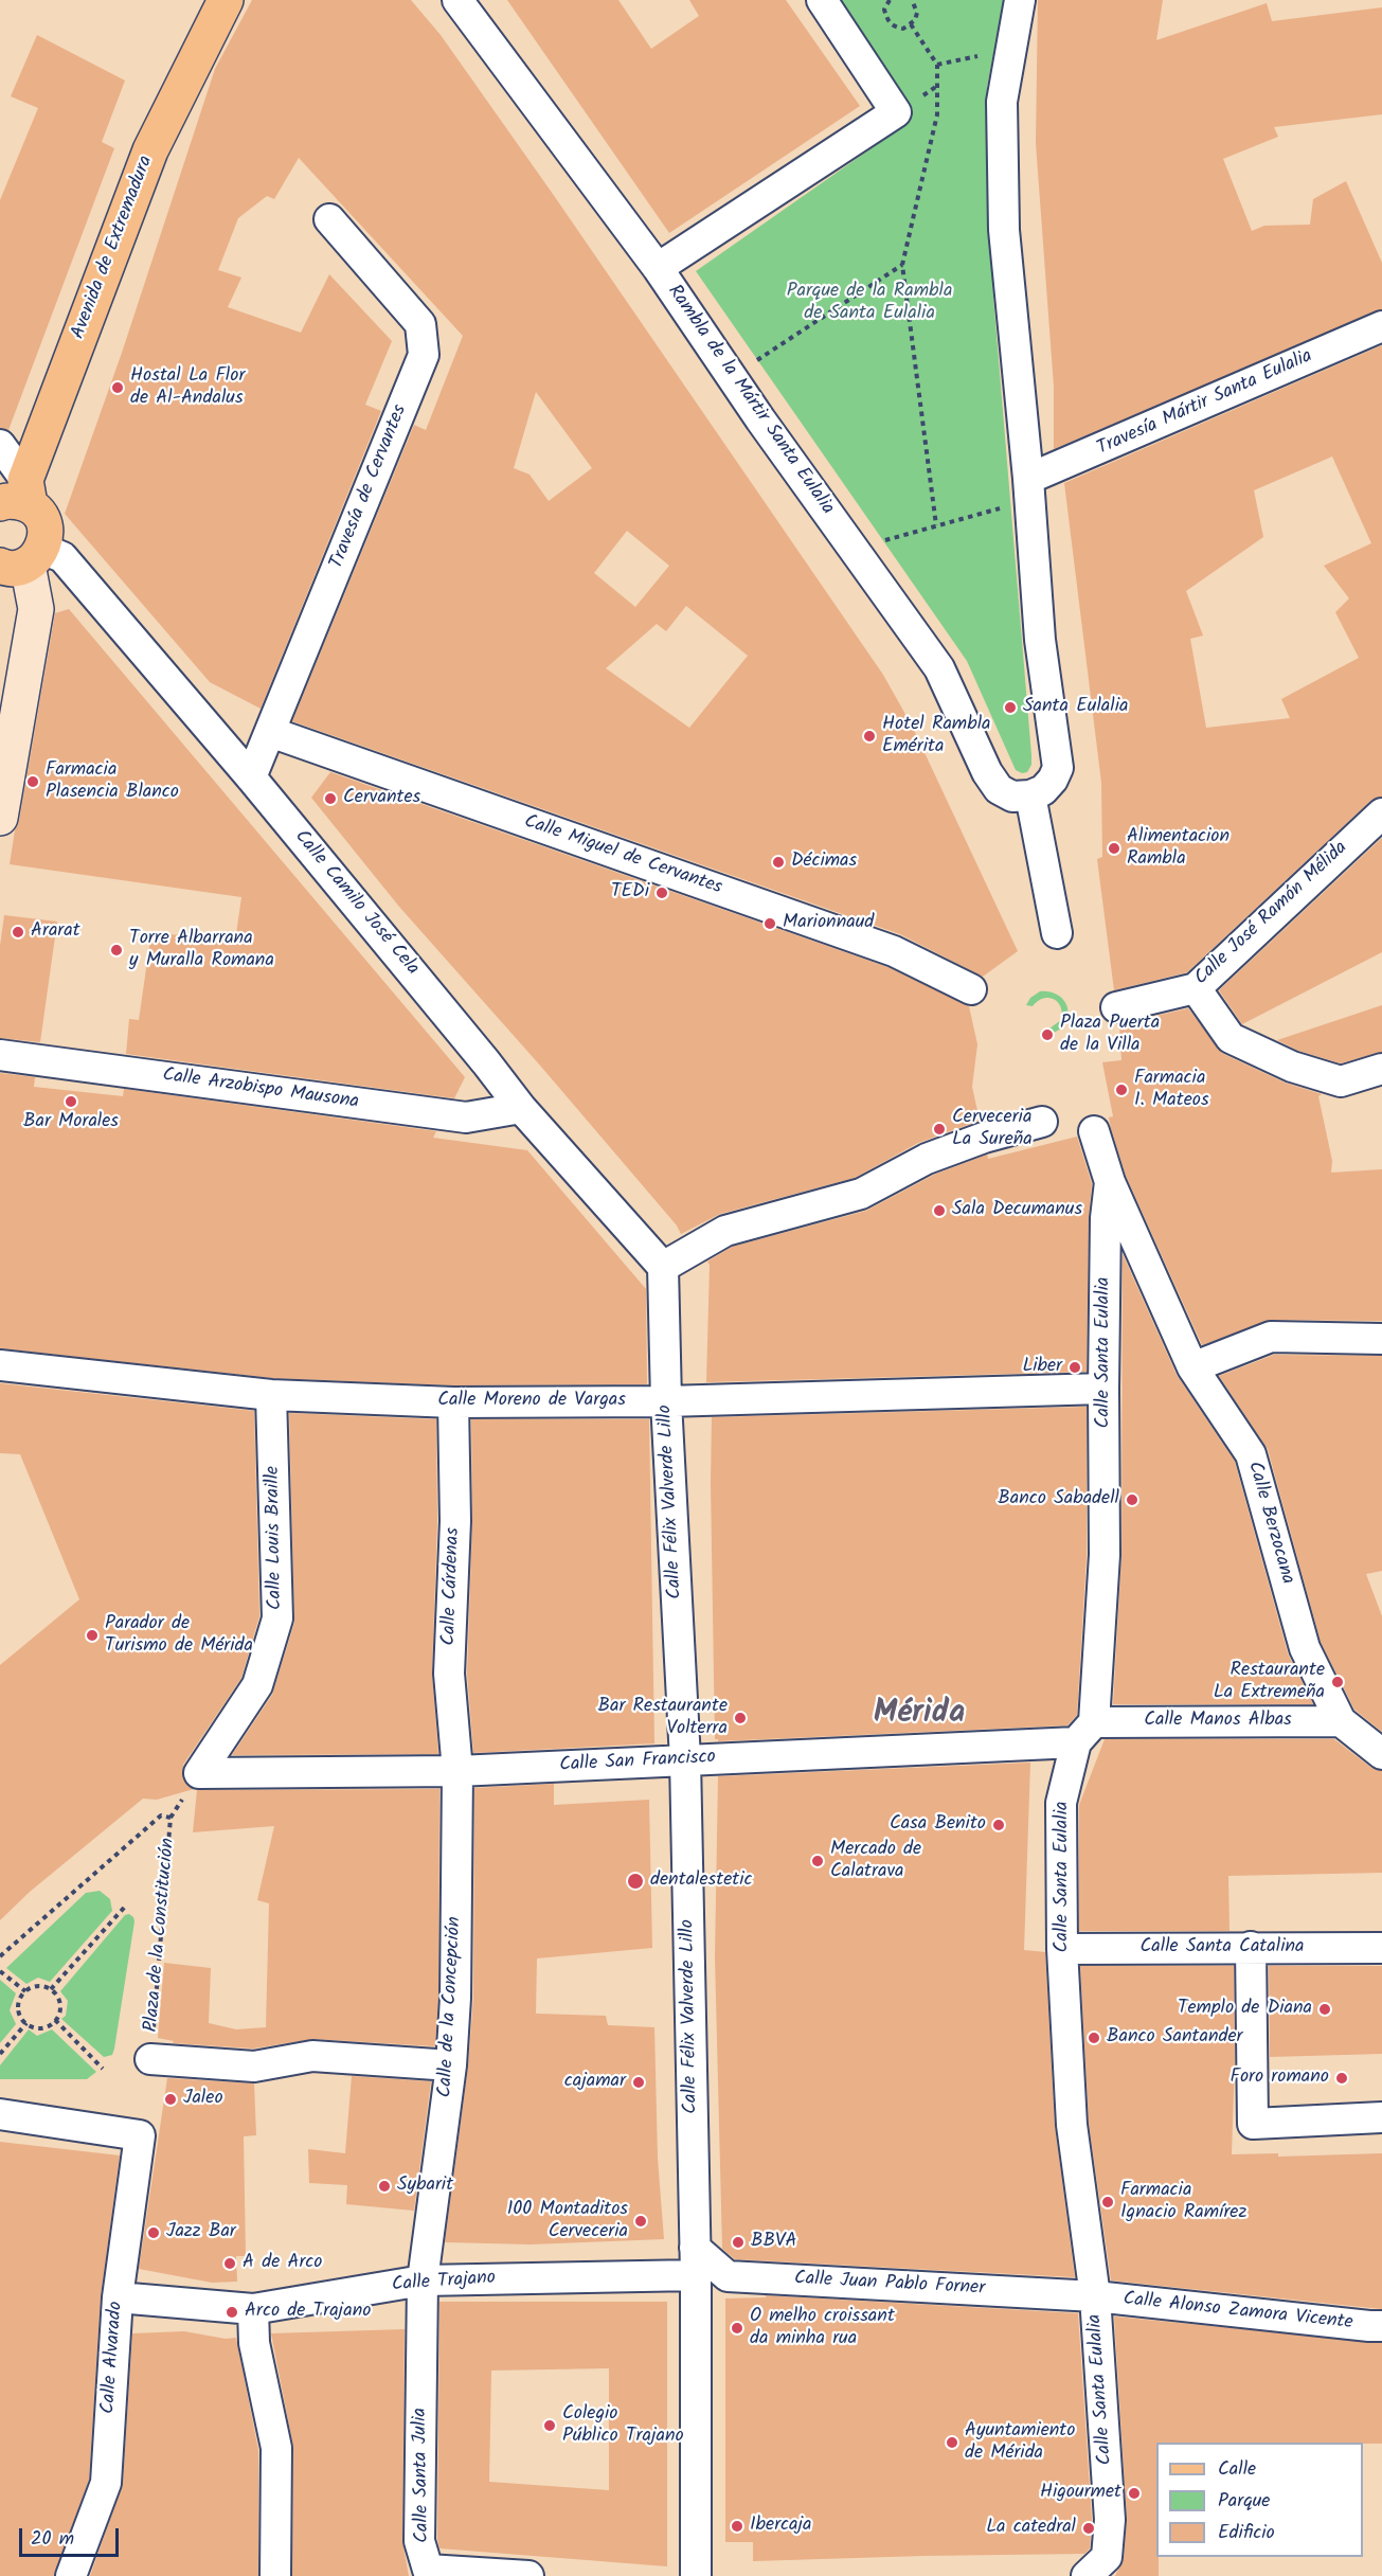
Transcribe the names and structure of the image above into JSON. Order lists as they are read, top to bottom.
{
  "streets": {
    "main road": ["Avenida de Extremadura"],
    "street": [
      "Rambla de la Mártir Santa Eulalia",
      "Travesía Mártir Santa Eulalia",
      "Travesía de Cervantes",
      "Calle Miguel de Cervantes",
      "Calle Camilo José Cela",
      "Calle José Ramón Mélida",
      "Calle Arzobispo Mausona",
      "Calle Santa Eulalia",
      "Calle Moreno de Vargas",
      "Calle Félix Valverde Lillo",
      "Calle Berzocana",
      "Calle Louis Braille",
      "Calle Cárdenas",
      "Calle Manos Albas",
      "Calle San Francisco",
      "Calle Santa Catalina",
      "Calle de la Concepción",
      "Calle Trajano",
      "Calle Juan Pablo Forner",
      "Calle Alonso Zamora Vicente",
      "Calle Alvarado",
      "Calle Santa Julia"
    ],
    "path": ["Plaza de la Constitución"]
  },
  "crossings": [
    ["Travesía de Cervantes", "Calle Miguel de Cervantes"],
    ["Travesía de Cervantes", "Calle Camilo José Cela"],
    ["Calle Camilo José Cela", "Calle Arzobispo Mausona"],
    ["Calle Camilo José Cela", "Calle Félix Valverde Lillo"],
    ["Calle Santa Eulalia", "Calle Moreno de Vargas"],
    ["Calle Santa Eulalia", "Calle Berzocana"],
    ["Calle Santa Eulalia", "Calle Manos Albas"],
    ["Calle Santa Eulalia", "Calle San Francisco"],
    ["Calle Santa Eulalia", "Calle Santa Catalina"],
    ["Calle Santa Eulalia", "Calle Juan Pablo Forner"],
    ["Calle Santa Eulalia", "Calle Alonso Zamora Vicente"],
    ["Calle Moreno de Vargas", "Calle Félix Valverde Lillo"],
    ["Calle Moreno de Vargas", "Calle Louis Braille"],
    ["Calle Moreno de Vargas", "Calle Cárdenas"],
    ["Calle Félix Valverde Lillo", "Calle San Francisco"],
    ["Calle Félix Valverde Lillo", "Calle Trajano"],
    ["Calle Félix Valverde Lillo", "Calle Juan Pablo Forner"],
    ["Calle Berzocana", "Calle Manos Albas"],
    ["Calle Louis Braille", "Calle San Francisco"],
    ["Calle Cárdenas", "Calle San Francisco"],
    ["Calle Cárdenas", "Calle de la Concepción"],
    ["Calle Manos Albas", "Calle San Francisco"],
    ["Calle San Francisco", "Calle de la Concepción"],
    ["Calle de la Concepción", "Calle Trajano"],
    ["Calle de la Concepción", "Calle Santa Julia"],
    ["Calle Trajano", "Calle Juan Pablo Forner"],
    ["Calle Trajano", "Calle Alvarado"],
    ["Calle Trajano", "Calle Santa Julia"],
    ["Calle Juan Pablo Forner", "Calle Alonso Zamora Vicente"]
  ],
  "districts": ["Mérida"],
  "parks": ["Parque de la Rambla de Santa Eulalia"],
  "places": [
    "Hostal La Flor de Al-Andalus",
    "Santa Eulalia",
    "Hotel Rambla Emérita",
    "Farmacia Plasencia Blanco",
    "Cervantes",
    "Alimentacion Rambla",
    "Décimas",
    "TEDi",
    "Marionnaud",
    "Ararat",
    "Torre Albarrana y Muralla Romana",
    "Plaza Puerta de la Villa",
    "Farmacia I. Mateos",
    "Bar Morales",
    "Cerveceria La Sureña",
    "Sala Decumanus",
    "Liber",
    "Banco Sabadell",
    "Parador de Turismo de Mérida",
    "Restaurante La Extremeña",
    "Bar Restaurante Volterra",
    "Casa Benito",
    "Mercado de Calatrava",
    "dentalestetic",
    "Templo de Diana",
    "Banco Santander",
    "Foro romano",
    "cajamar",
    "Jaleo",
    "Sybarit",
    "Farmacia Ignacio Ramírez",
    "100 Montaditos Cerveceria",
    "Jazz Bar",
    "BBVA",
    "A de Arco",
    "Arco de Trajano",
    "O melho croissant da minha rua",
    "Colegio Público Trajano",
    "Ayuntamiento de Mérida",
    "Higourmet",
    "Ibercaja",
    "La catedral"
  ],
  "legend": ["Calle", "Parque", "Edificio"],
  "scale_bar": "20 m"
}
